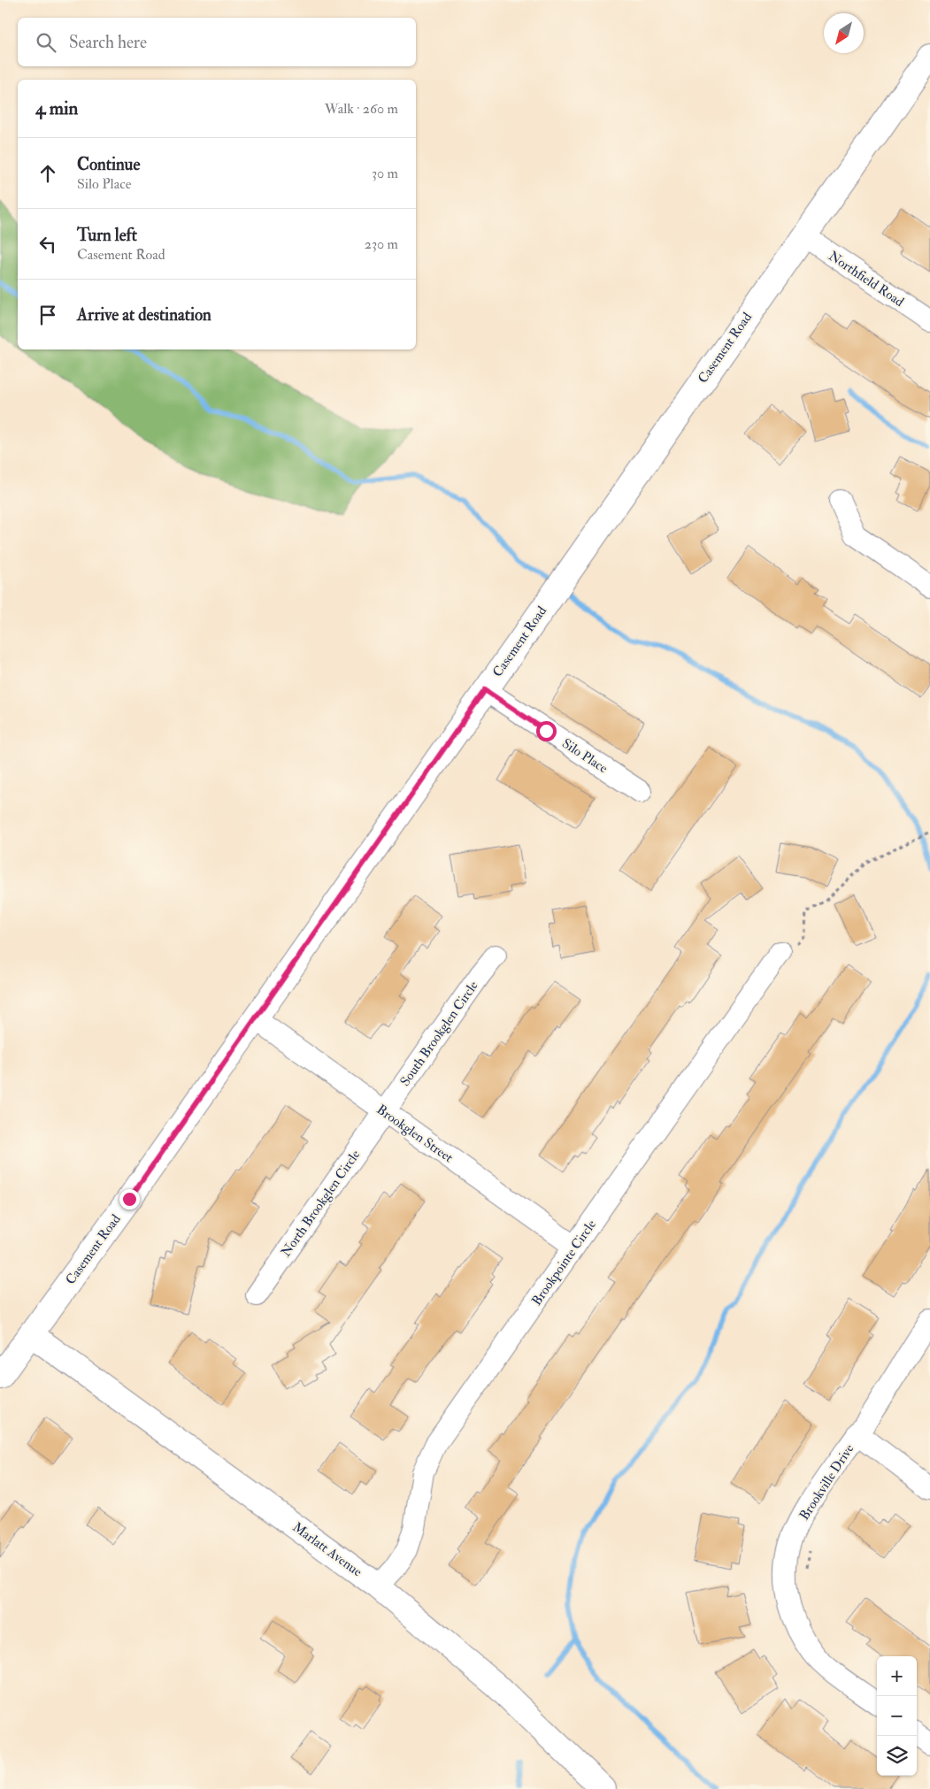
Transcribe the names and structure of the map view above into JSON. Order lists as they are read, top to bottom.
{
  "streets": {
    "street": [
      "Northfield Road",
      "Casement Road",
      "Silo Place",
      "South Brookglen Circle",
      "Brookglen Street",
      "North Brookglen Circle",
      "Brookpointe Circle",
      "Brookville Drive",
      "Marlatt Avenue"
    ]
  },
  "crossings": [
    ["Northfield Road", "Casement Road"],
    ["Casement Road", "Silo Place"],
    ["Casement Road", "Brookglen Street"],
    ["Casement Road", "Marlatt Avenue"],
    ["South Brookglen Circle", "Brookglen Street"],
    ["South Brookglen Circle", "North Brookglen Circle"],
    ["Brookglen Street", "North Brookglen Circle"],
    ["Brookglen Street", "Brookpointe Circle"],
    ["Brookpointe Circle", "Marlatt Avenue"]
  ],
  "north": "bottom left",
  "page": {
    "search": "Search here",
    "heading": ["4 min", "Walk · 260 m"],
    "list": [
      ["Continue", "Silo Place", "30 m"],
      ["Turn left", "Casement Road", "230 m"],
      "Arrive at destination"
    ],
    "map_buttons": ["+", "−"]
  }
}
